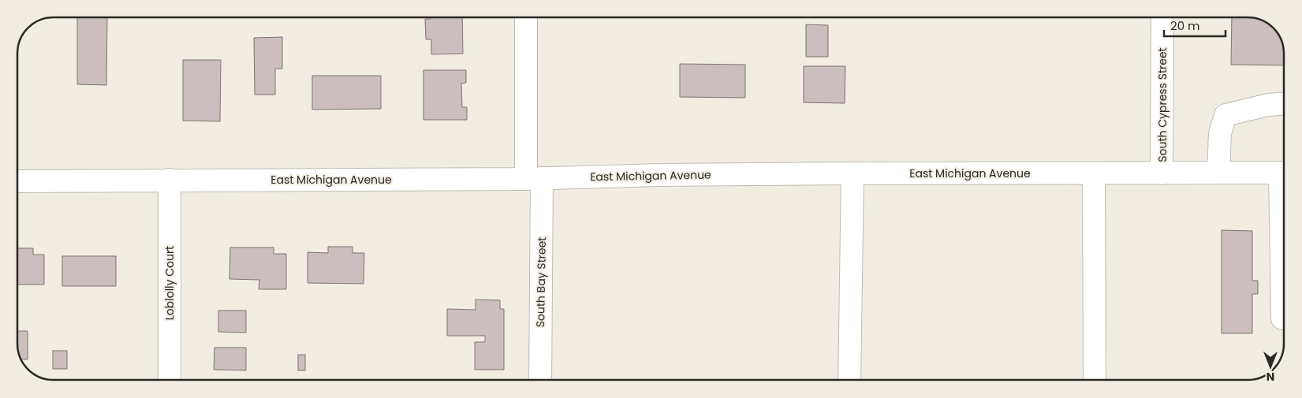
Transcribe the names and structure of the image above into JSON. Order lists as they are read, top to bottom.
{
  "streets": {
    "street": [
      "South Cypress Street",
      "East Michigan Avenue",
      "South Bay Street",
      "Loblolly Court"
    ]
  },
  "crossings": [
    ["South Cypress Street", "East Michigan Avenue"],
    ["East Michigan Avenue", "South Bay Street"],
    ["East Michigan Avenue", "Loblolly Court"]
  ],
  "scale_bar": "20 m",
  "north": "bottom"
}
